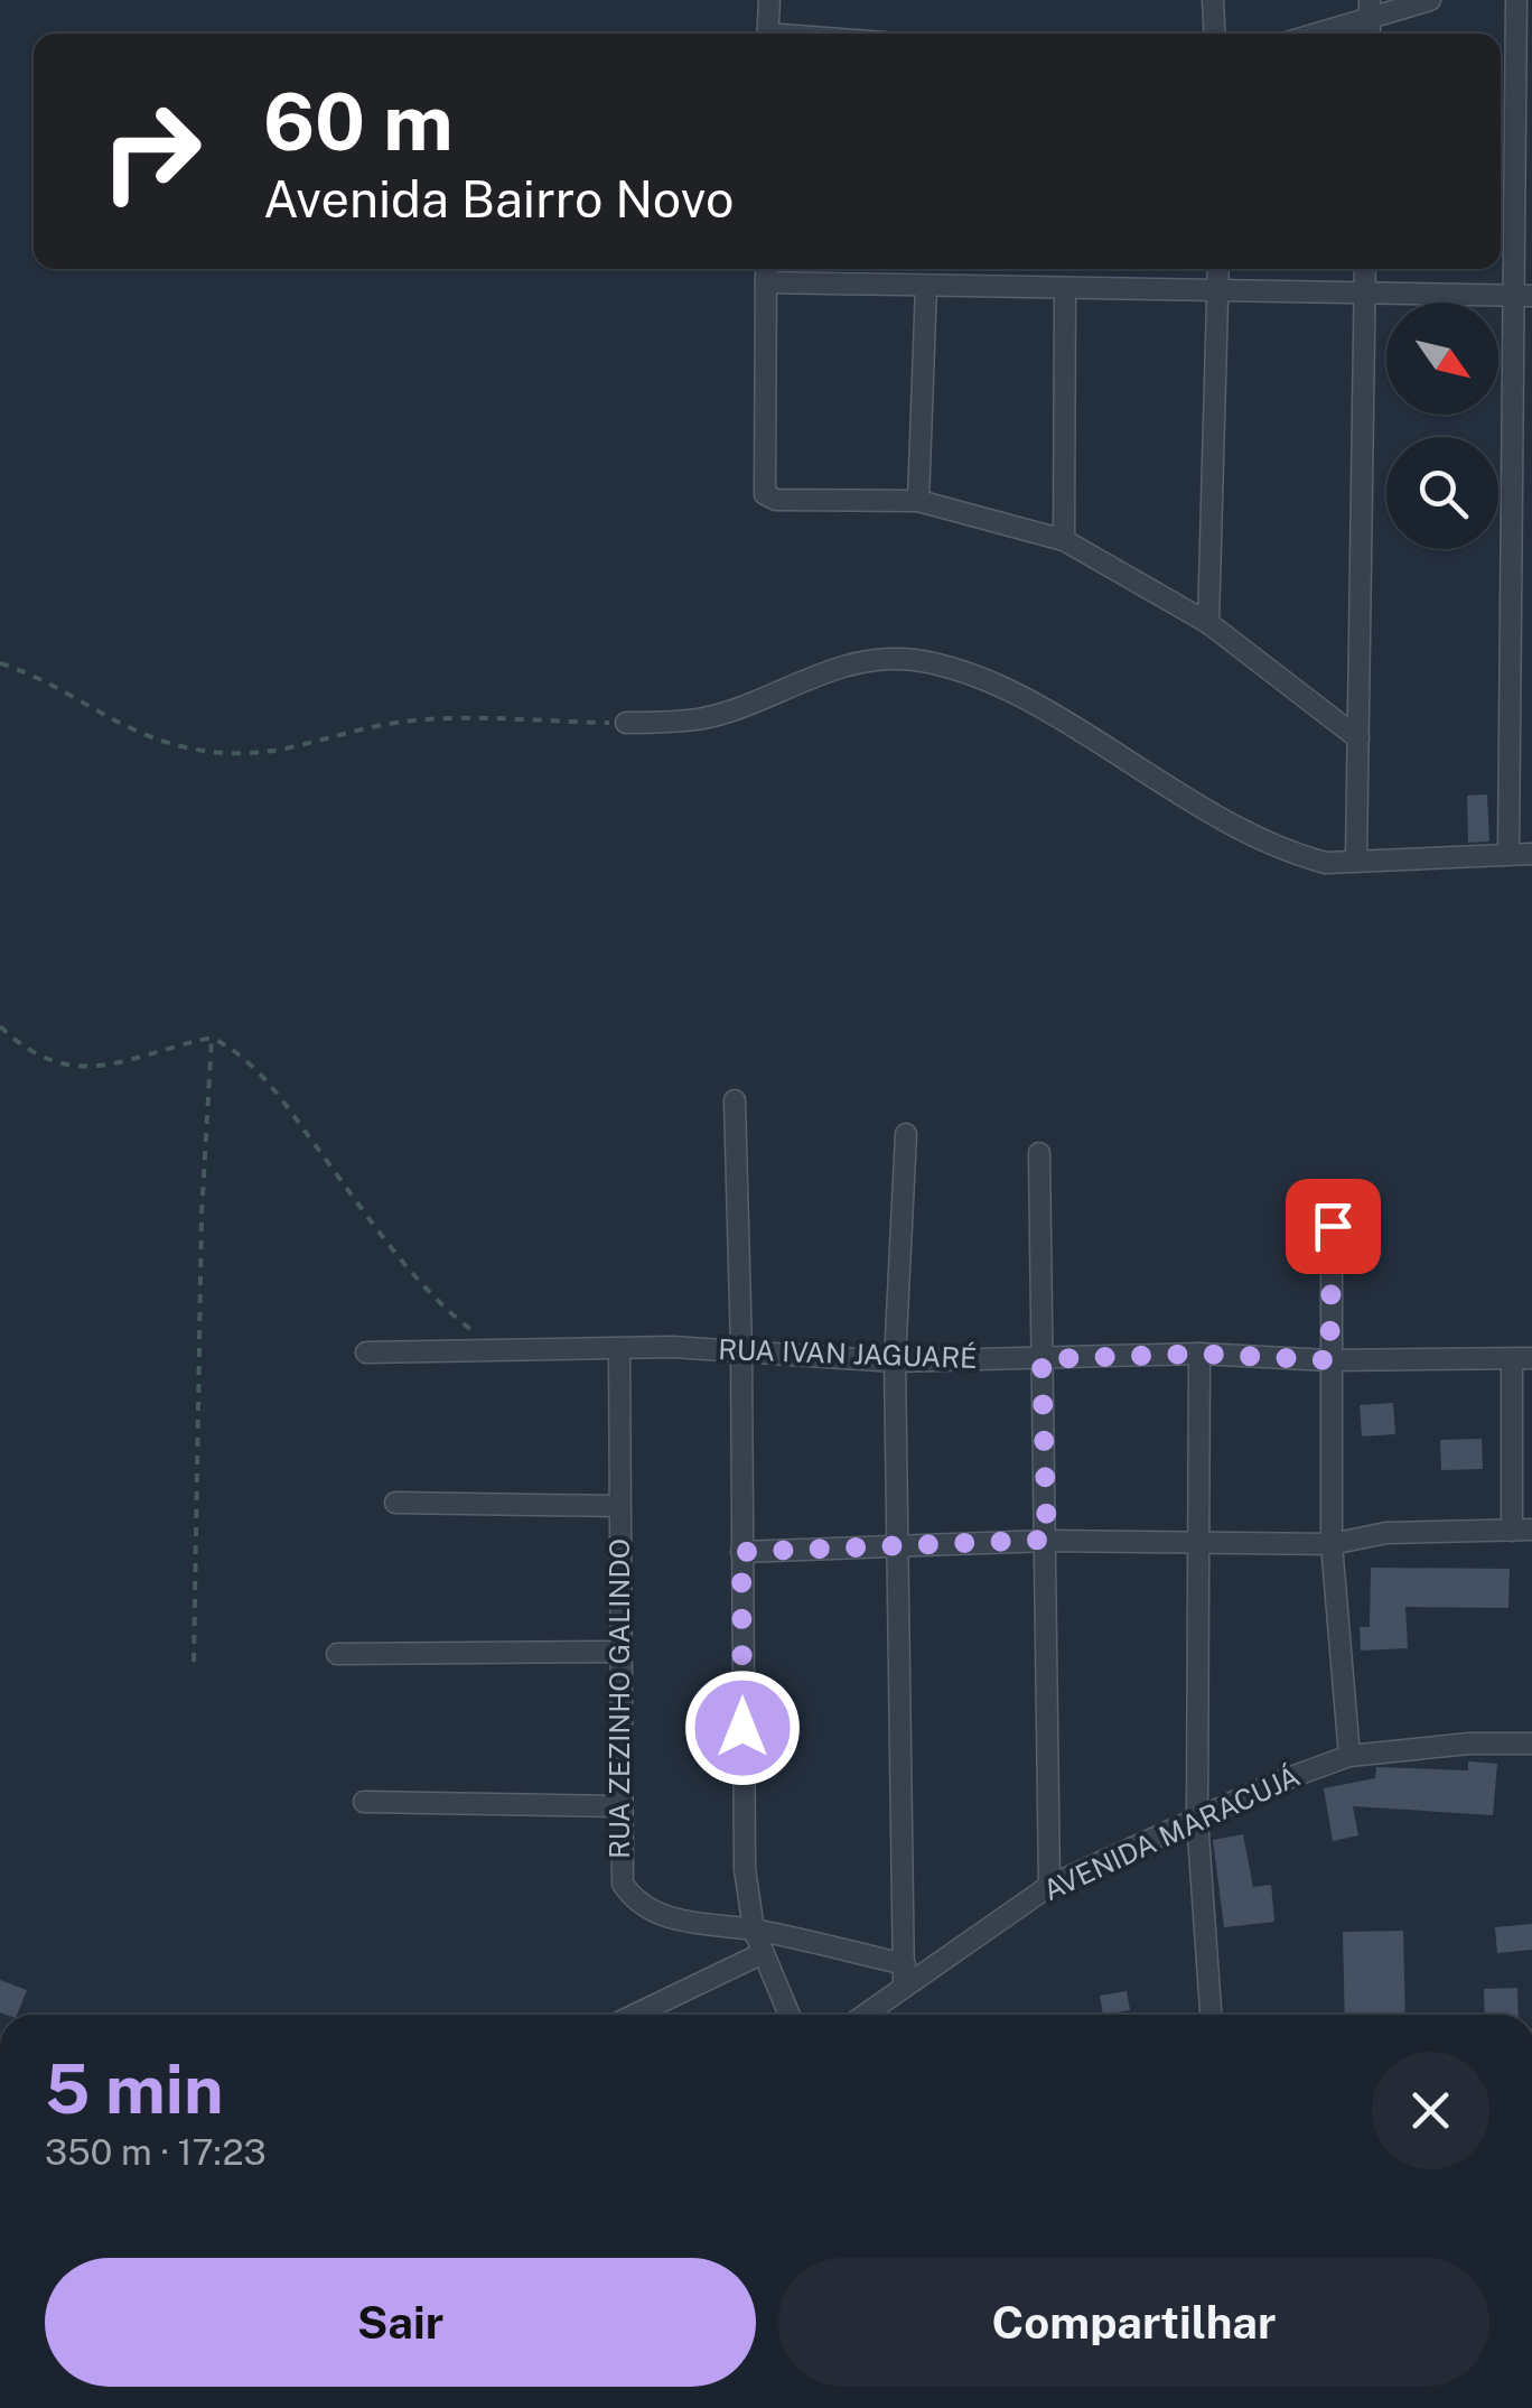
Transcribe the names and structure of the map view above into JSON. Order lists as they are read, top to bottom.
{
  "streets": {
    "street": ["RUA IVAN JAGUARÉ", "RUA ZEZINHO GALINDO", "AVENIDA MARACUJÁ"]
  },
  "crossings": [
    ["RUA IVAN JAGUARÉ", "RUA ZEZINHO GALINDO"],
    ["RUA ZEZINHO GALINDO", "AVENIDA MARACUJÁ"]
  ],
  "north": "bottom right",
  "page": {
    "turn": ["60 m", "Avenida Bairro Novo"],
    "heading": ["5 min", "350 m · 17:23"],
    "buttons": ["Sair", "Compartilhar"]
  }
}
